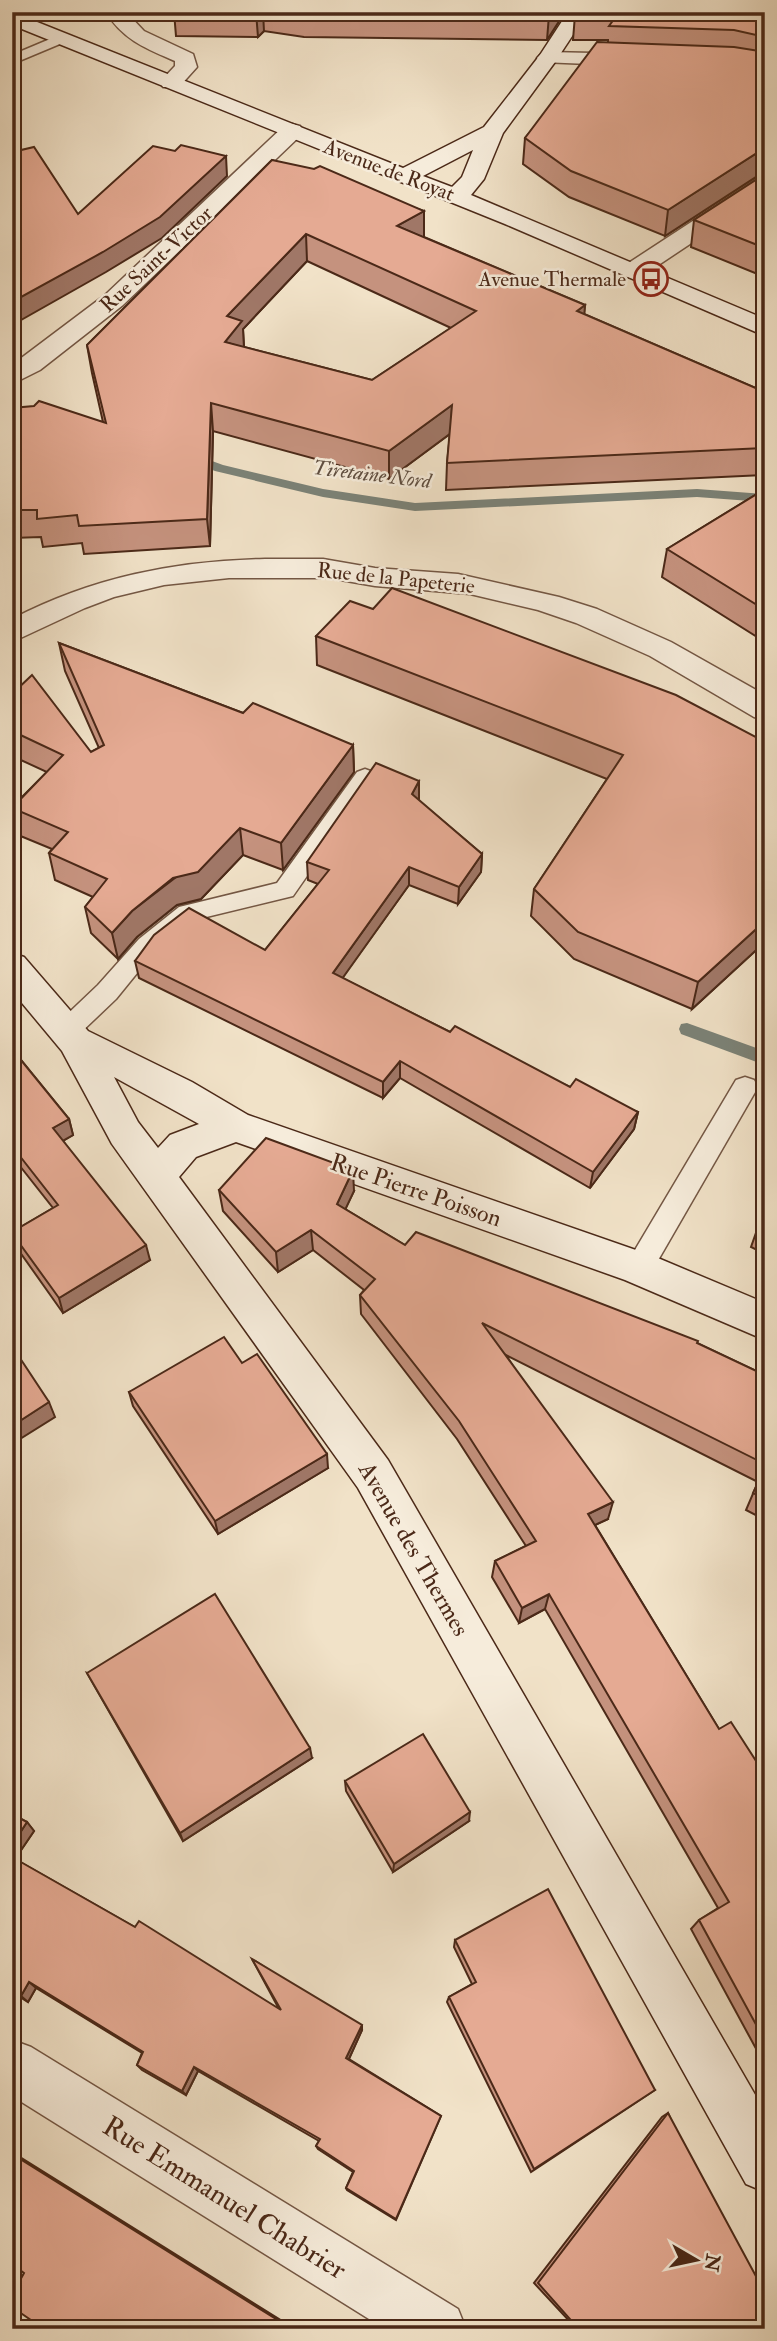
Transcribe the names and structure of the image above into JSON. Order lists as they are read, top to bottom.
{
  "streets": {
    "street": [
      "Avenue de Royat",
      "Rue Saint-Victor",
      "Rue de la Papeterie",
      "Rue Pierre Poisson",
      "Avenue des Thermes",
      "Rue Emmanuel Chabrier"
    ]
  },
  "crossings": [
    ["Avenue de Royat", "Rue Saint-Victor"],
    ["Rue Pierre Poisson", "Avenue des Thermes"]
  ],
  "water": ["Tiretaine Nord"],
  "places": {
    "bus stop": ["Avenue Thermale"]
  },
  "north": "right"
}
